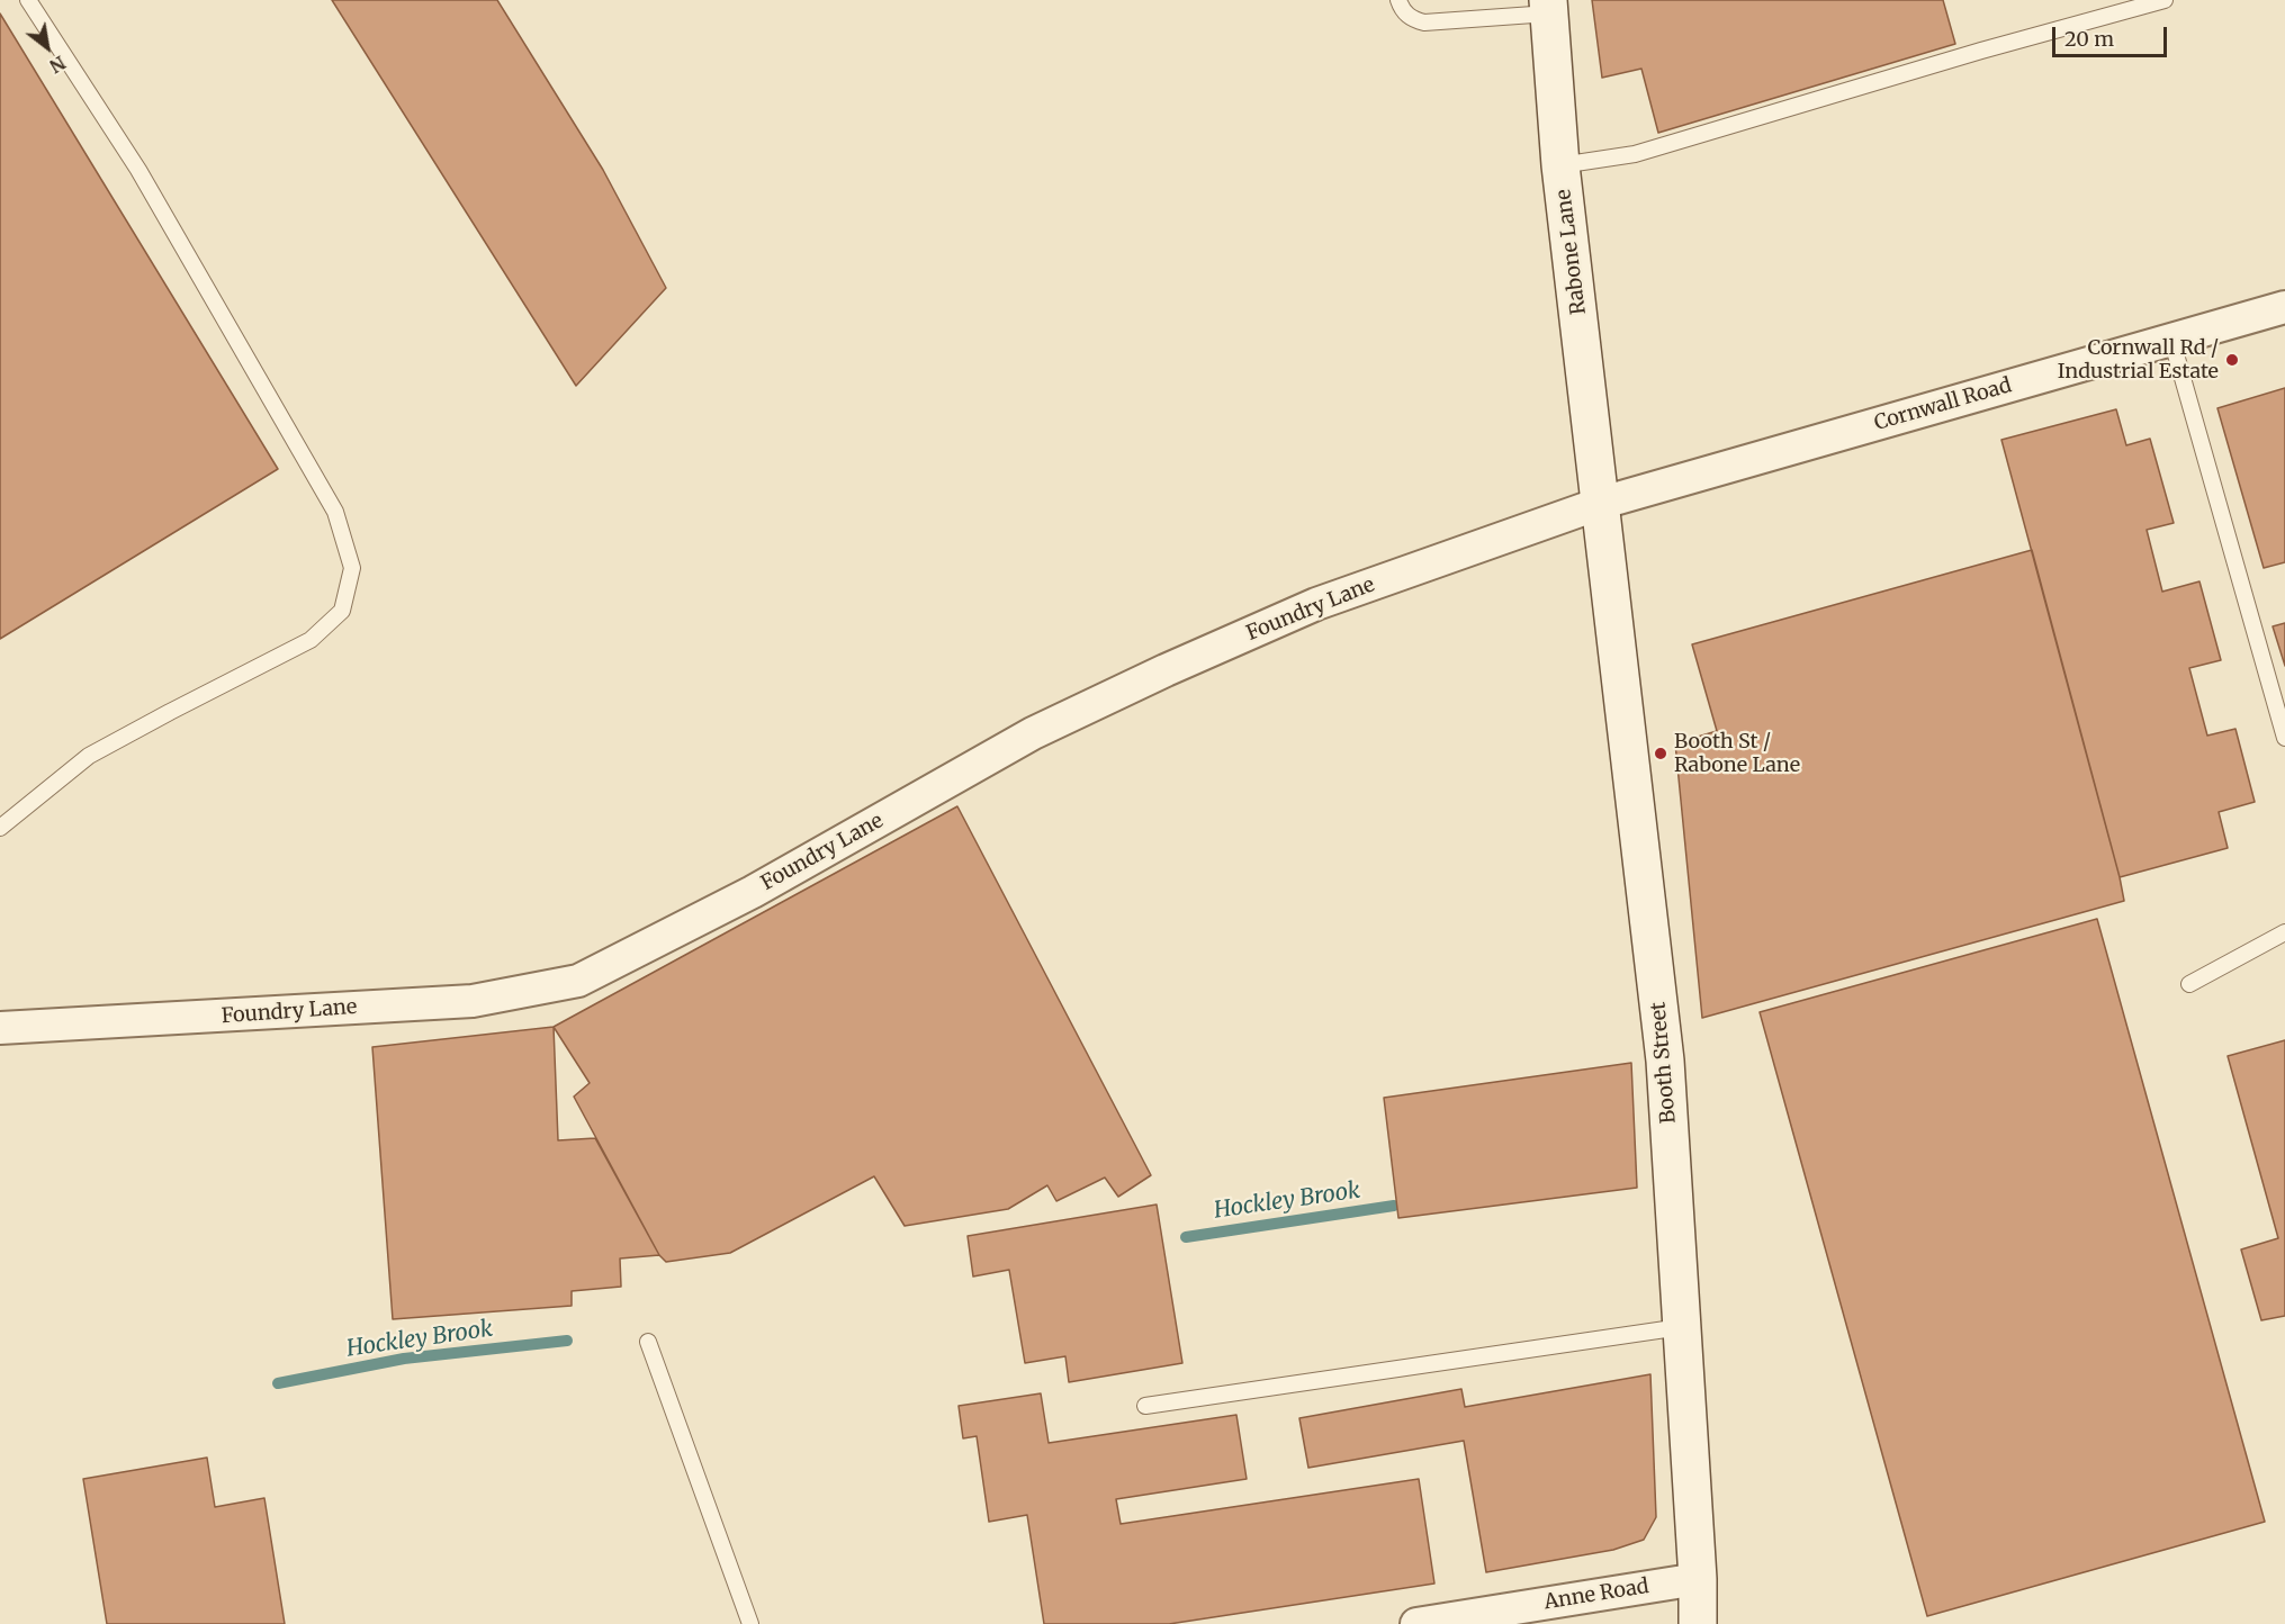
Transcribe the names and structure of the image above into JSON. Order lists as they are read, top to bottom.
{
  "streets": {
    "main road": ["Rabone Lane", "Booth Street"],
    "street": ["Cornwall Road", "Foundry Lane", "Anne Road"]
  },
  "crossings": [
    ["Rabone Lane", "Cornwall Road"],
    ["Rabone Lane", "Foundry Lane"],
    ["Rabone Lane", "Booth Street"],
    ["Cornwall Road", "Foundry Lane"],
    ["Cornwall Road", "Booth Street"],
    ["Foundry Lane", "Booth Street"],
    ["Booth Street", "Anne Road"]
  ],
  "water": ["Hockley Brook"],
  "places": ["Cornwall Rd / Industrial Estate", "Booth St / Rabone Lane"],
  "scale_bar": "20 m",
  "north": "bottom right"
}
